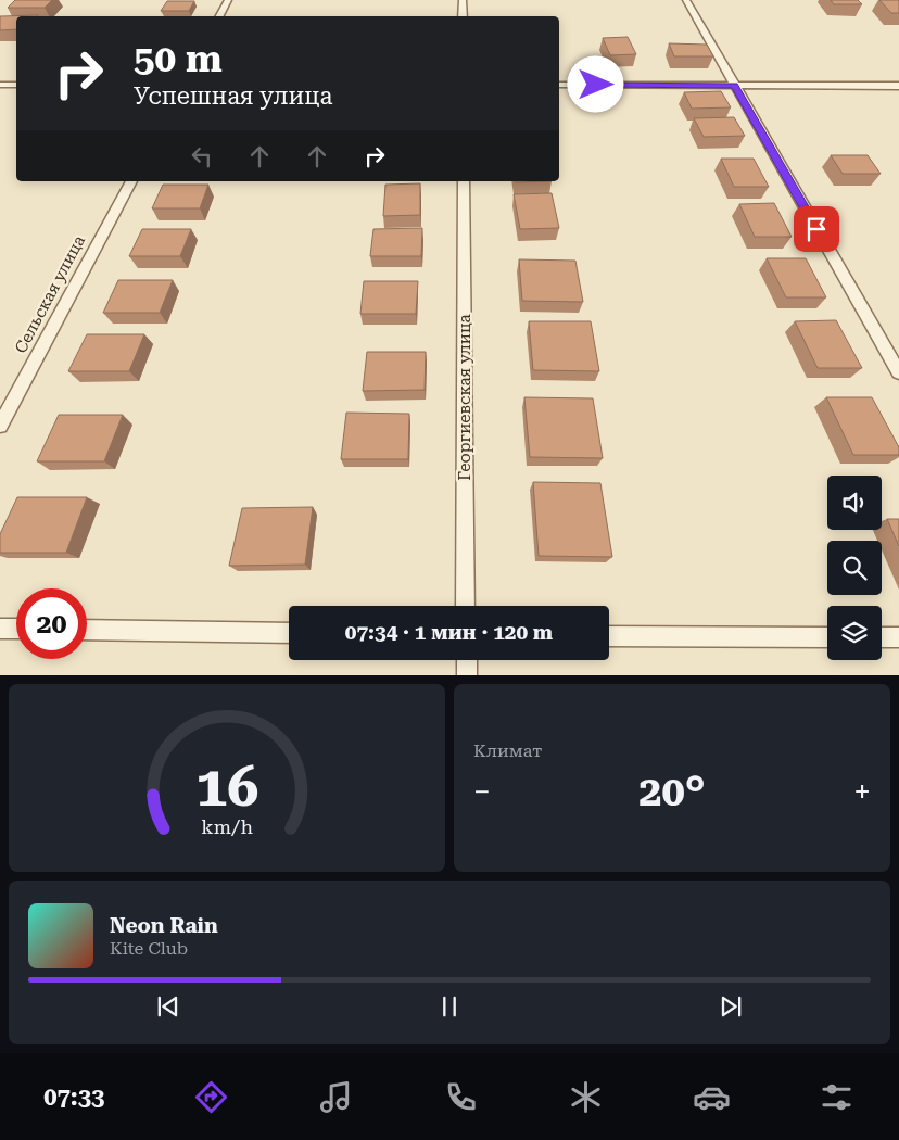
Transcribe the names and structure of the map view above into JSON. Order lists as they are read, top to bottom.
{
  "streets": {
    "lane": ["Сельская улица", "Георгиевская улица"]
  },
  "page": {
    "turn": ["50 m", "Успешная улица"],
    "limit": "20",
    "trip": "07:34 · 1 мин · 120 m",
    "tile": "Климат",
    "heat": ["−", "20°", "+"],
    "song": ["Neon Rain", "Kite Club"],
    "tabs": "07:33",
    "gauge": ["16", "km/h"]
  }
}
